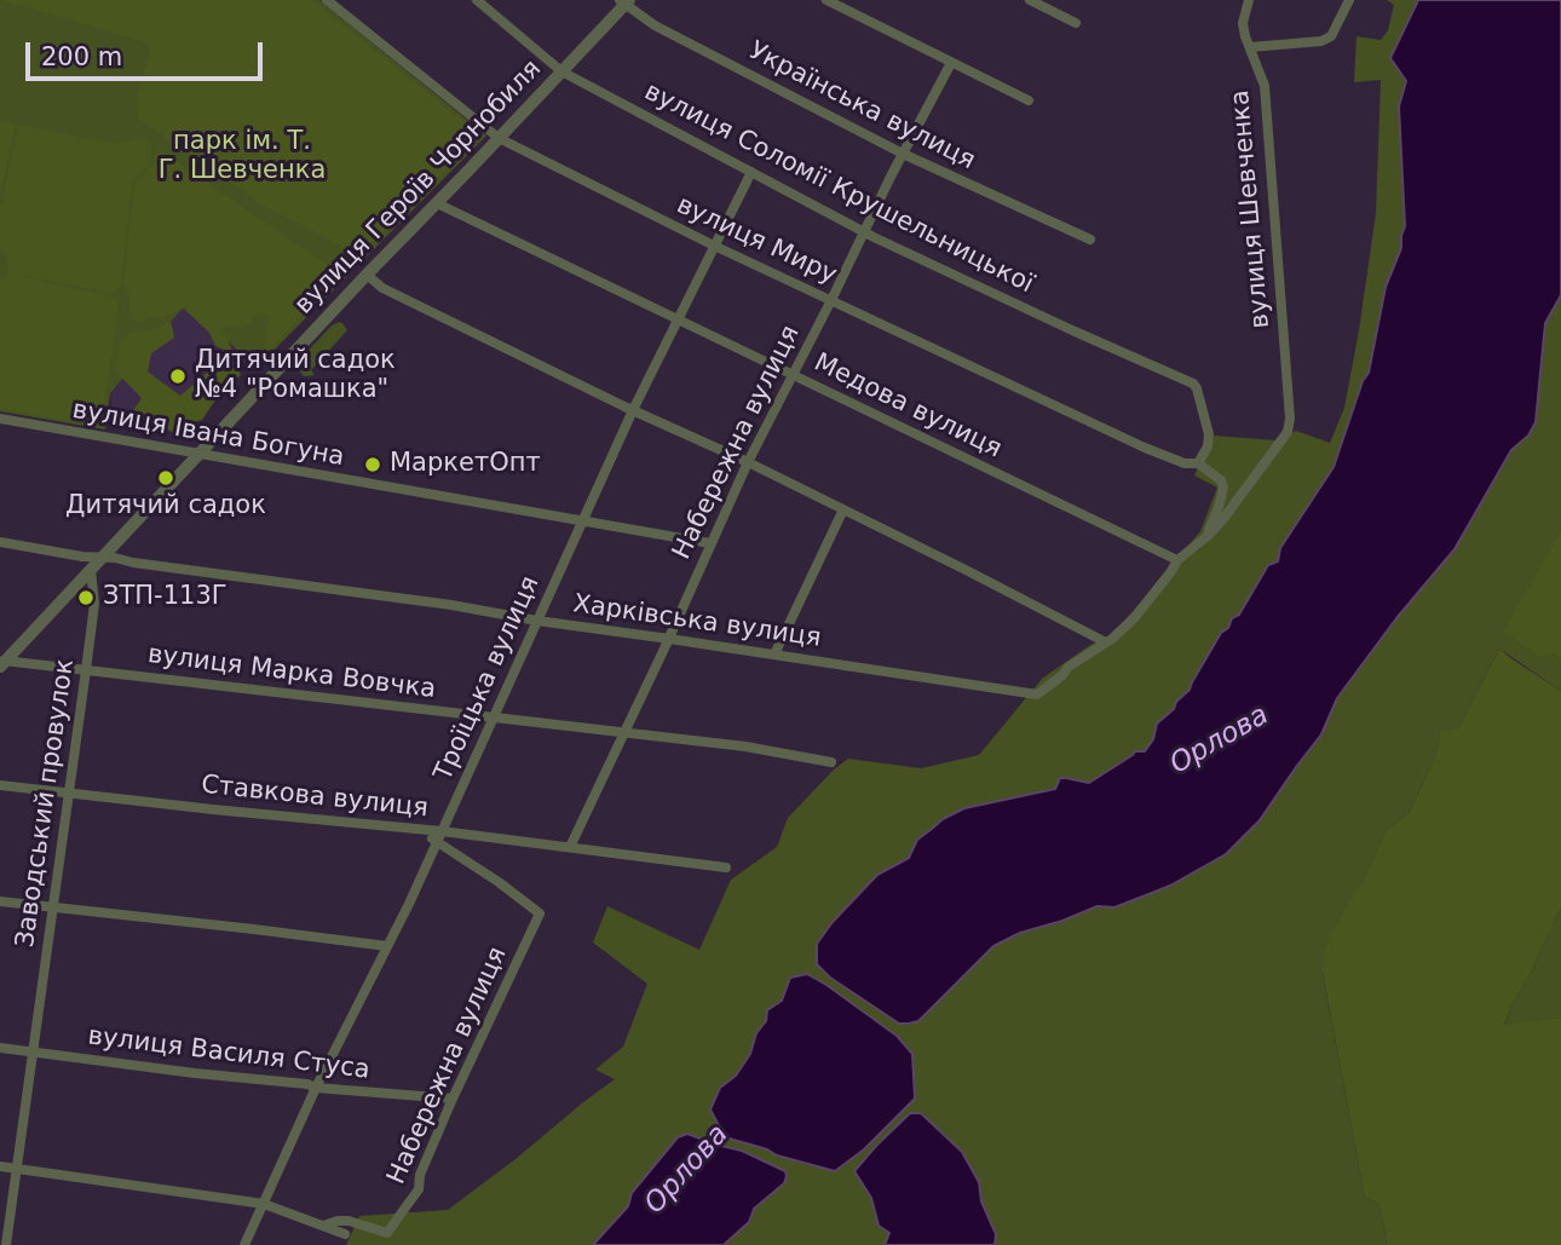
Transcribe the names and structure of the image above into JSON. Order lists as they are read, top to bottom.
{
  "streets": {
    "street": [
      "Українська вулиця",
      "вулиця Героїв Чорнобиля",
      "вулиця Соломії Крушельницької",
      "вулиця Шевченка",
      "вулиця Миру",
      "Медова вулиця",
      "вулиця Івана Богуна",
      "Набережна вулиця",
      "Харківська вулиця",
      "вулиця Марка Вовчка",
      "Троїцька вулиця",
      "Ставкова вулиця",
      "Заводський провулок",
      "вулиця Василя Стуса"
    ]
  },
  "crossings": [
    ["Українська вулиця", "вулиця Героїв Чорнобиля"],
    ["Українська вулиця", "Набережна вулиця"],
    ["вулиця Героїв Чорнобиля", "вулиця Соломії Крушельницької"],
    ["вулиця Героїв Чорнобиля", "вулиця Миру"],
    ["вулиця Героїв Чорнобиля", "Медова вулиця"],
    ["вулиця Героїв Чорнобиля", "вулиця Івана Богуна"],
    ["вулиця Героїв Чорнобиля", "Харківська вулиця"],
    ["вулиця Героїв Чорнобиля", "вулиця Марка Вовчка"],
    ["вулиця Героїв Чорнобиля", "Заводський провулок"],
    ["вулиця Соломії Крушельницької", "вулиця Миру"],
    ["вулиця Соломії Крушельницької", "Набережна вулиця"],
    ["вулиця Соломії Крушельницької", "Троїцька вулиця"],
    ["вулиця Миру", "Набережна вулиця"],
    ["вулиця Миру", "Троїцька вулиця"],
    ["Медова вулиця", "Набережна вулиця"],
    ["Медова вулиця", "Троїцька вулиця"],
    ["вулиця Івана Богуна", "Набережна вулиця"],
    ["вулиця Івана Богуна", "Троїцька вулиця"],
    ["Набережна вулиця", "Харківська вулиця"],
    ["Набережна вулиця", "вулиця Марка Вовчка"],
    ["Набережна вулиця", "Троїцька вулиця"],
    ["Набережна вулиця", "Ставкова вулиця"],
    ["Набережна вулиця", "вулиця Василя Стуса"],
    ["Харківська вулиця", "Троїцька вулиця"],
    ["вулиця Марка Вовчка", "Троїцька вулиця"],
    ["вулиця Марка Вовчка", "Заводський провулок"],
    ["Троїцька вулиця", "Ставкова вулиця"],
    ["Троїцька вулиця", "вулиця Василя Стуса"],
    ["Ставкова вулиця", "Заводський провулок"],
    ["Заводський провулок", "вулиця Василя Стуса"]
  ],
  "water": ["Орлова"],
  "parks": ["парк ім. Т. Г. Шевченка"],
  "places": [
    "Дитячий садок №4 \"Ромашка\"",
    "МаркетОпт",
    "Дитячий садок",
    "ЗТП-113Г"
  ],
  "scale_bar": "200 m"
}
